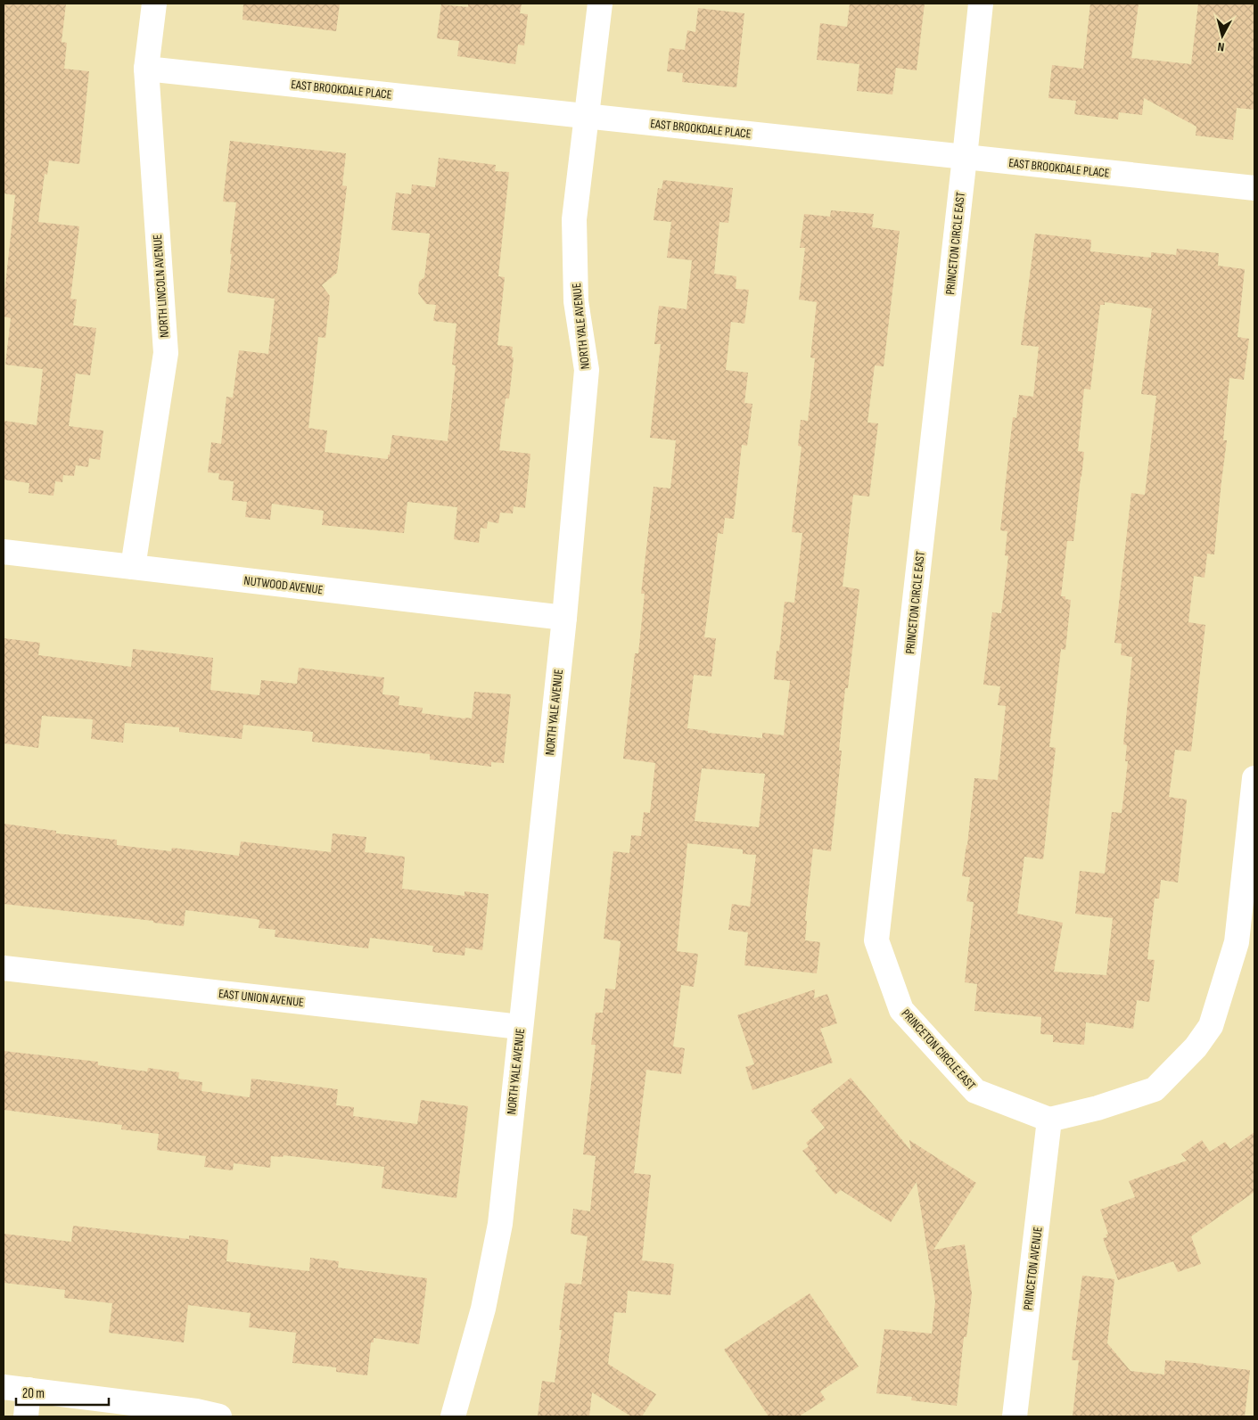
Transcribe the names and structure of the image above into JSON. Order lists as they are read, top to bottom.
{
  "streets": {
    "street": [
      "EAST BROOKDALE PLACE",
      "PRINCETON CIRCLE EAST",
      "NORTH LINCOLN AVENUE",
      "NORTH YALE AVENUE",
      "NUTWOOD AVENUE",
      "EAST UNION AVENUE",
      "PRINCETON AVENUE"
    ]
  },
  "crossings": [
    ["EAST BROOKDALE PLACE", "PRINCETON CIRCLE EAST"],
    ["EAST BROOKDALE PLACE", "NORTH LINCOLN AVENUE"],
    ["EAST BROOKDALE PLACE", "NORTH YALE AVENUE"],
    ["PRINCETON CIRCLE EAST", "PRINCETON AVENUE"],
    ["NORTH LINCOLN AVENUE", "NUTWOOD AVENUE"],
    ["NORTH YALE AVENUE", "NUTWOOD AVENUE"],
    ["NORTH YALE AVENUE", "EAST UNION AVENUE"]
  ],
  "scale_bar": "20 m",
  "north": "bottom"
}
